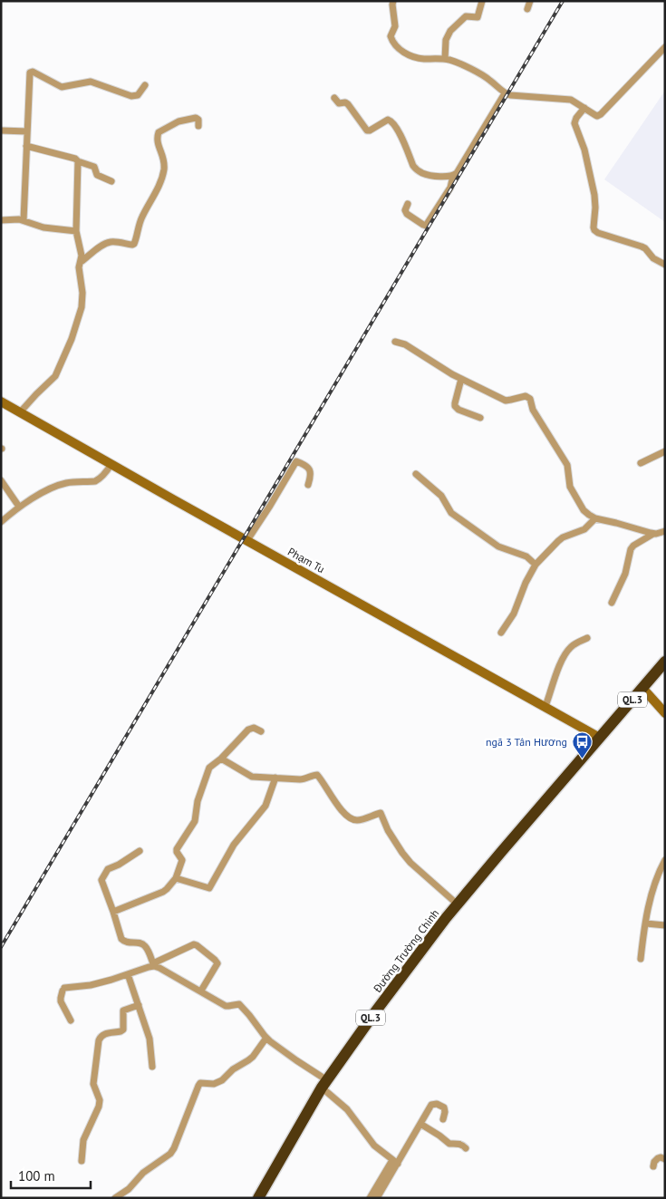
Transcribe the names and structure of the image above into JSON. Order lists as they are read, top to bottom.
{
  "streets": {
    "highway": ["QL.3", "Đường Trường Chinh"],
    "street": ["Phạm Tu"]
  },
  "crossings": [
    ["Phạm Tu", "QL.3"],
    ["Phạm Tu", "Đường Trường Chinh"],
    ["QL.3", "Đường Trường Chinh"]
  ],
  "places": {
    "bus stop": ["ngã 3 Tân Hương"]
  },
  "scale_bar": "100 m"
}
